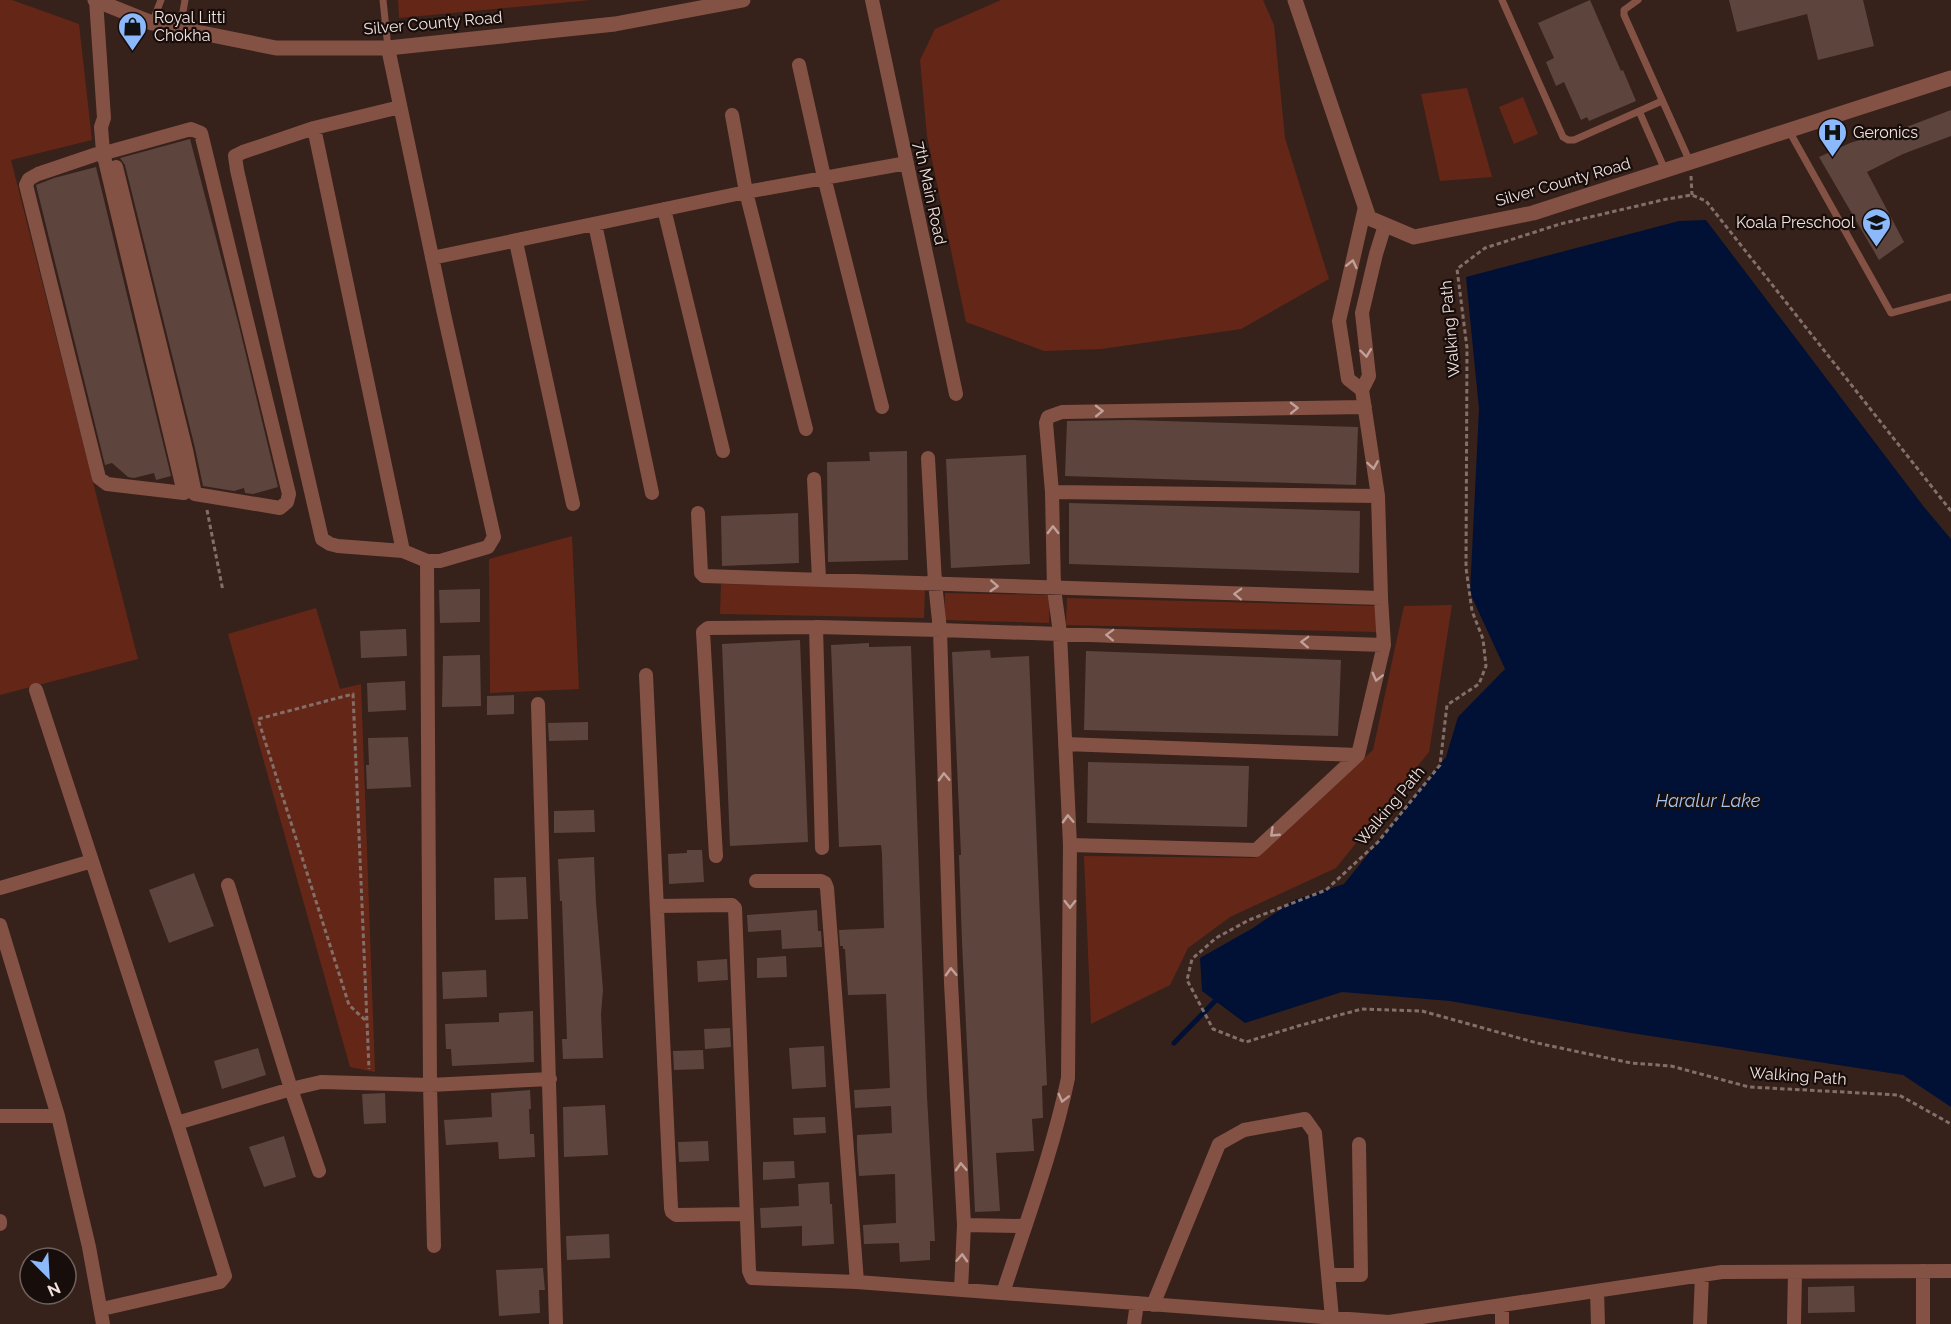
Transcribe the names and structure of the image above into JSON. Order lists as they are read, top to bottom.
{
  "streets": {
    "street": ["Silver County Road", "7th Main Road"],
    "path": ["Walking Path"]
  },
  "water": ["Haralur Lake"],
  "places": {
    "shop": ["Royal Litti Chokha"],
    "hospital": ["Geronics"],
    "school or university": ["Koala Preschool"]
  },
  "north": "bottom right"
}
